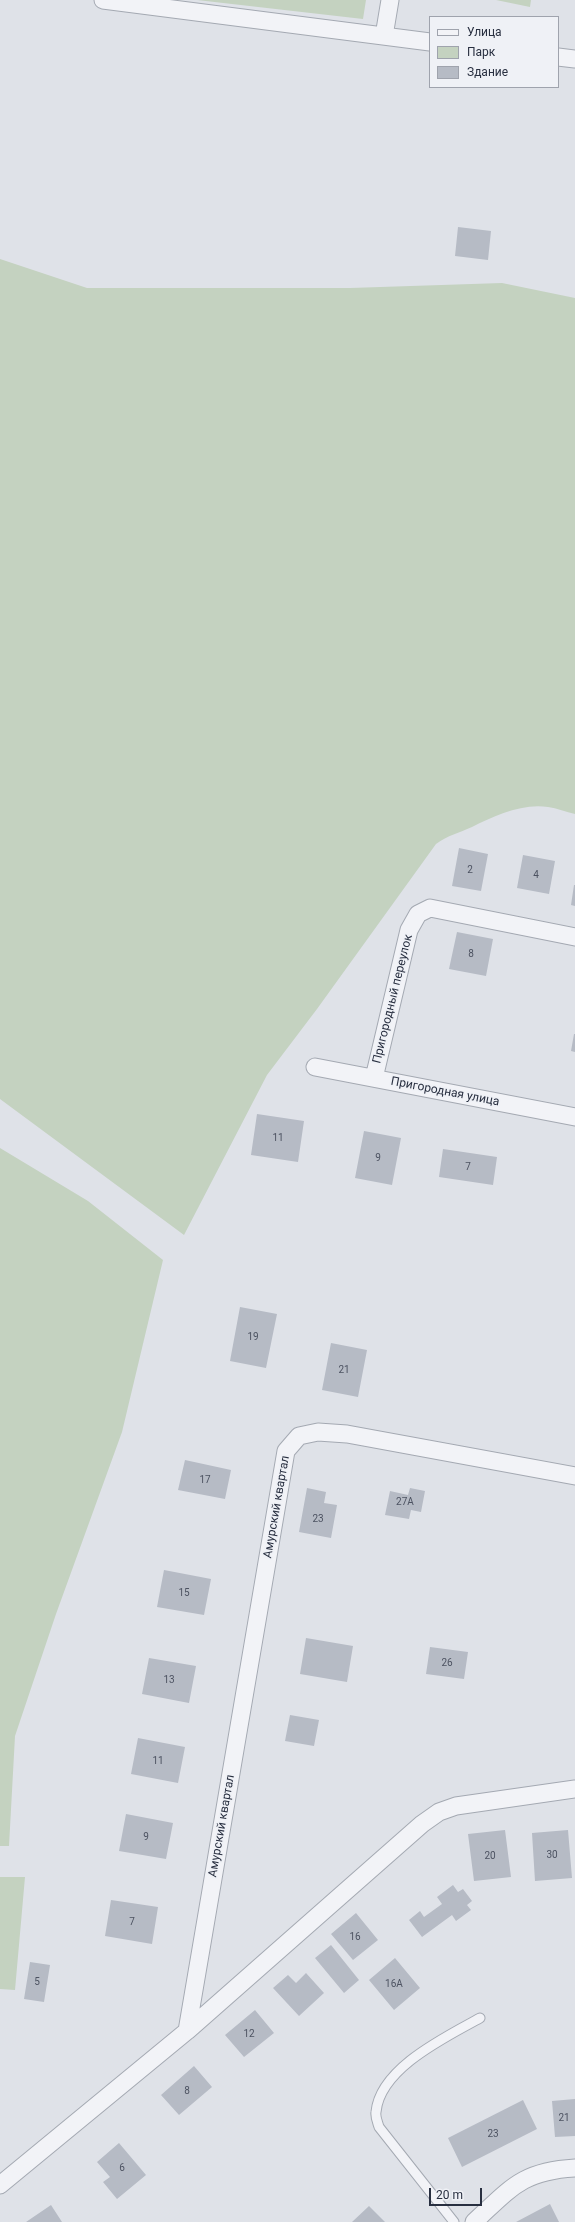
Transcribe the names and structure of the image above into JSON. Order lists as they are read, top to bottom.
{
  "streets": {
    "street": ["Пригородный переулок", "Пригородная улица", "Амурский квартал"]
  },
  "crossings": [
    ["Пригородный переулок", "Пригородная улица"]
  ],
  "house_numbers": [
    "2",
    "4",
    "8",
    "11",
    "9",
    "7",
    "19",
    "21",
    "17",
    "27А",
    "23",
    "15",
    "26",
    "13",
    "11",
    "9",
    "30",
    "20",
    "7",
    "16",
    "5",
    "16А",
    "12",
    "8",
    "21",
    "23",
    "6"
  ],
  "legend": ["Улица", "Парк", "Здание"],
  "scale_bar": "20 m"
}
